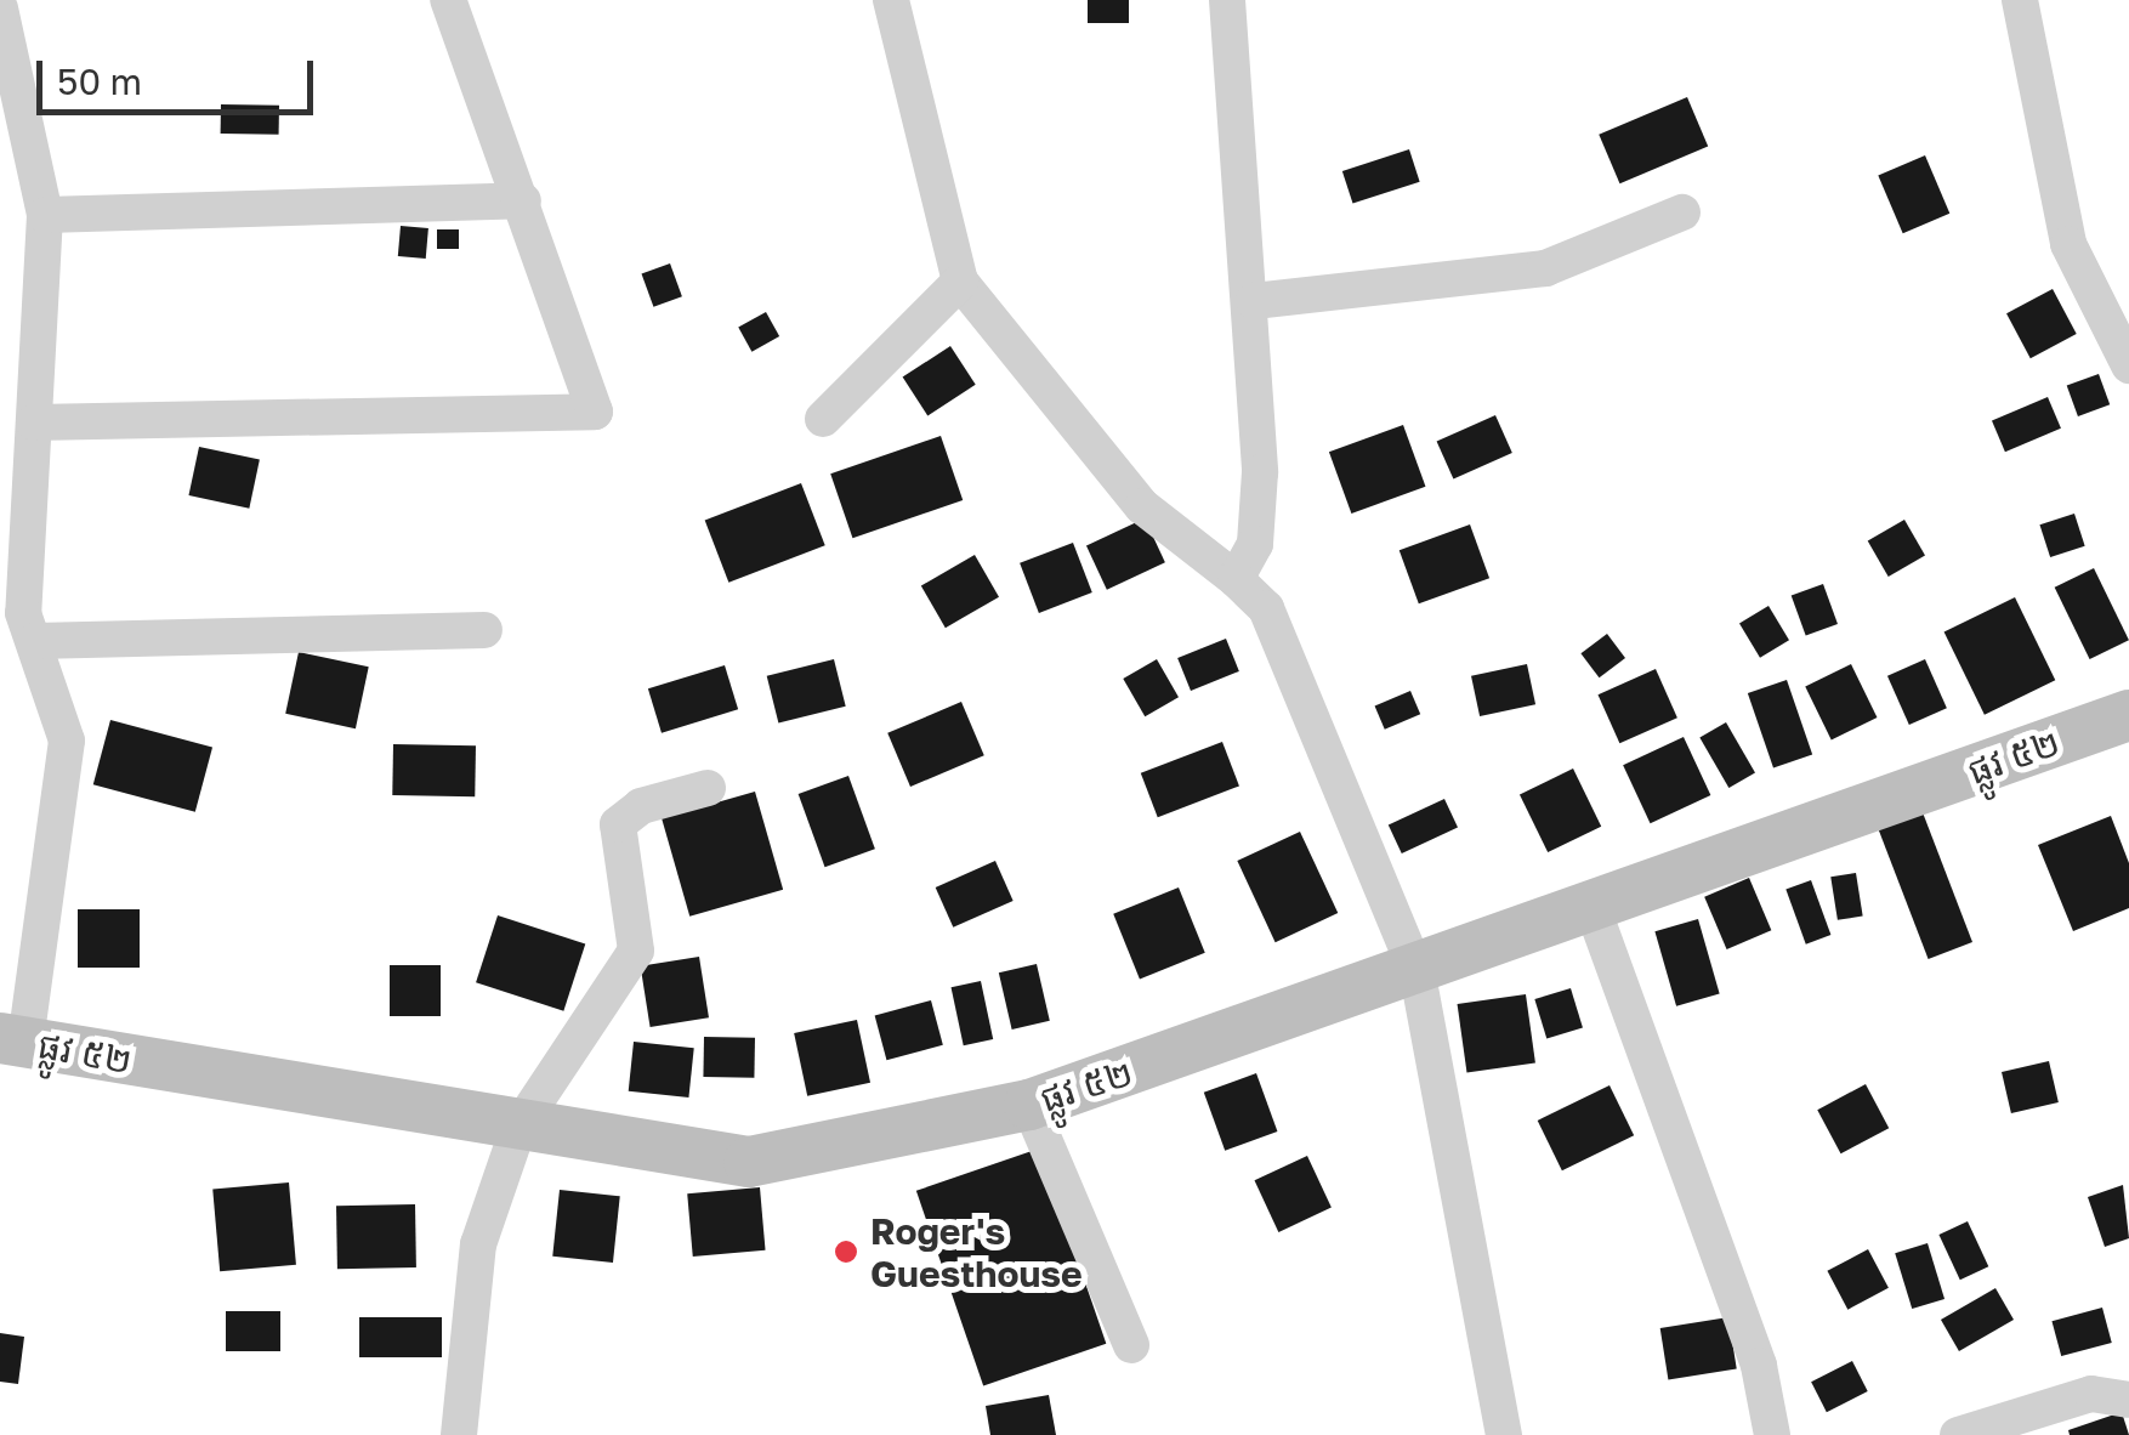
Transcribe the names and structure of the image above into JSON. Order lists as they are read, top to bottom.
{
  "streets": {
    "street": ["ផ្លូវ ៥២"]
  },
  "places": ["Roger's Guesthouse"],
  "scale_bar": "50 m"
}
